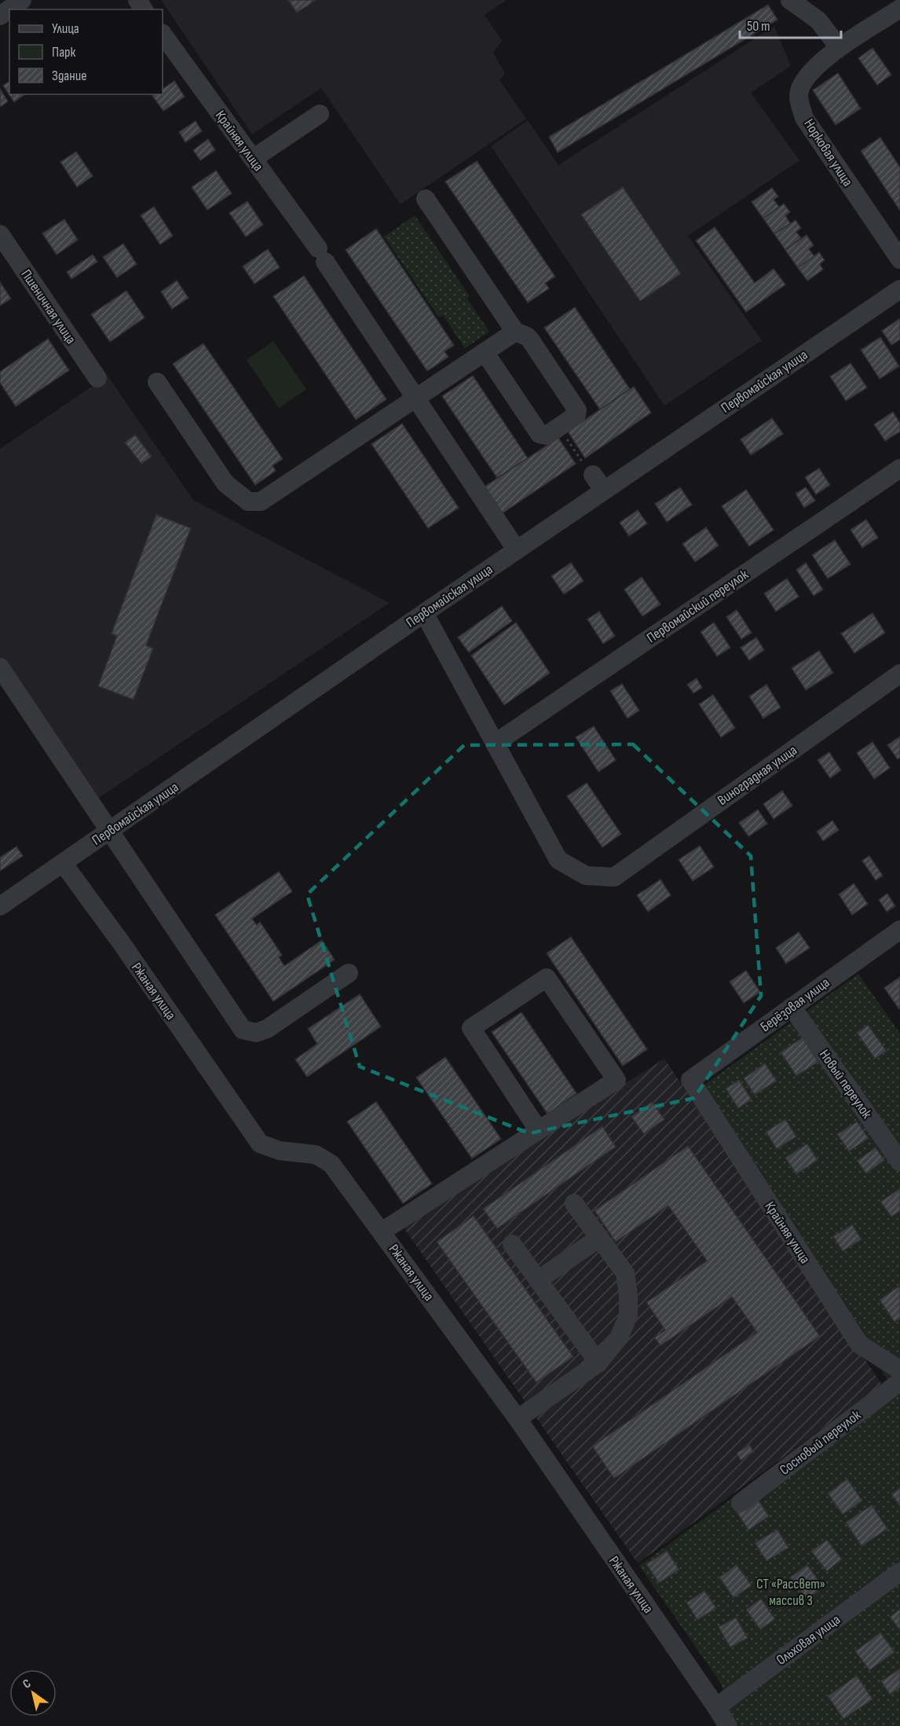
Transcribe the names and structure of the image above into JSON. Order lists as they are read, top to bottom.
{
  "streets": {
    "street": [
      "Крайняя улица",
      "Норковая улица",
      "Пшеничная улица",
      "Первомайская улица",
      "Первомайский переулок",
      "Виноградная улица",
      "Ржаная улица",
      "Берёзовая улица",
      "Новый переулок",
      "Сосновый переулок",
      "Ольховая улица"
    ]
  },
  "crossings": [
    ["Крайняя улица", "Первомайская улица"],
    ["Крайняя улица", "Берёзовая улица"],
    ["Первомайская улица", "Ржаная улица"],
    ["Первомайский переулок", "Виноградная улица"],
    ["Ржаная улица", "Ольховая улица"],
    ["Берёзовая улица", "Новый переулок"]
  ],
  "parks": ["СТ «Рассвет» массив 3"],
  "legend": ["Улица", "Парк", "Здание"],
  "scale_bar": "50 m",
  "north": "top left"
}
